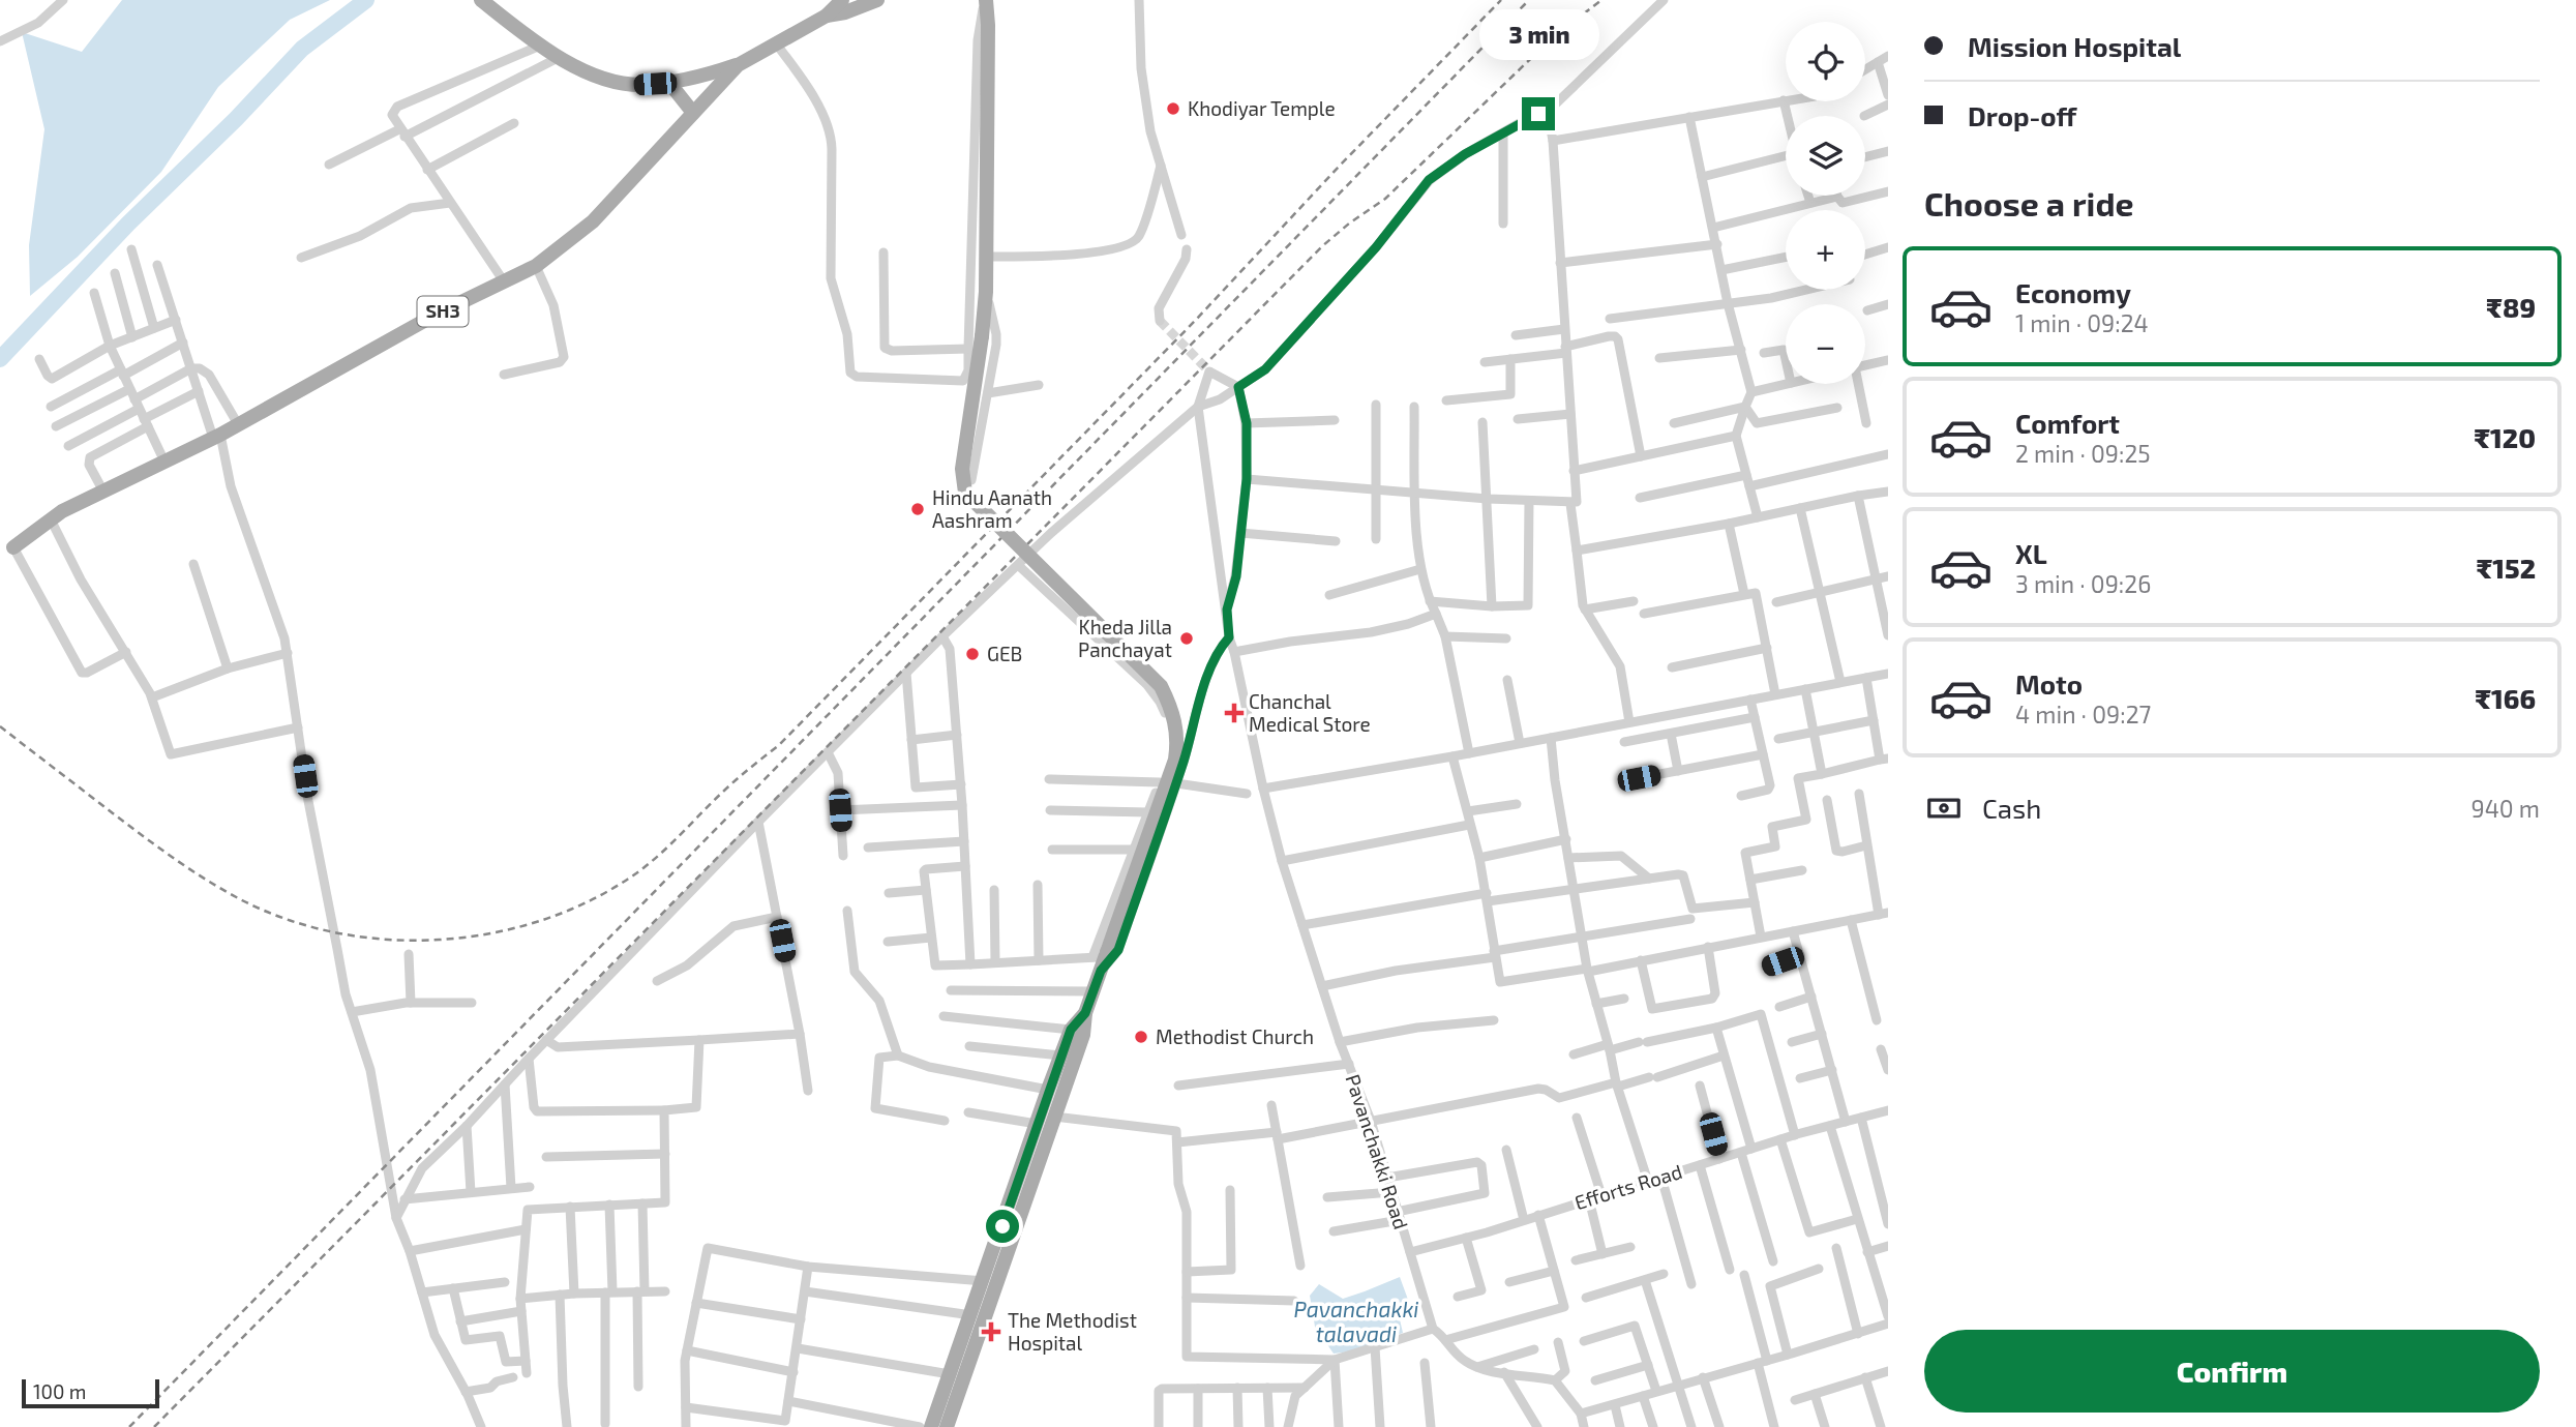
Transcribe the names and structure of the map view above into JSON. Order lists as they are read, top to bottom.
{
  "streets": {
    "main road": ["SH3"],
    "street": ["Pavanchakki Road", "Efforts Road"]
  },
  "crossings": [
    ["Pavanchakki Road", "Efforts Road"]
  ],
  "water": ["Pavanchakki talavadi"],
  "places": {
    "other": [
      "Khodiyar Temple",
      "Hindu Aanath Aashram",
      "Kheda Jilla Panchayat",
      "GEB",
      "Methodist Church"
    ],
    "health": ["Chanchal Medical Store", "The Methodist Hospital"]
  },
  "scale_bar": "100 m",
  "page": {
    "banner": ["Mission Hospital", "Drop-off"],
    "bubble": "3 min",
    "map_buttons": ["+", "−"],
    "heading": "Choose a ride",
    "list": [
      {
        "name": "Economy",
        "note": "1 min · 09:24",
        "value": "₹89"
      },
      {
        "name": "Comfort",
        "note": "2 min · 09:25",
        "value": "₹120"
      },
      {
        "name": "XL",
        "note": "3 min · 09:26",
        "value": "₹152"
      },
      {
        "name": "Moto",
        "note": "4 min · 09:27",
        "value": "₹166"
      }
    ],
    "pay": ["Cash", "940 m"],
    "buttons": "Confirm",
    "scale": "100 m"
  }
}
